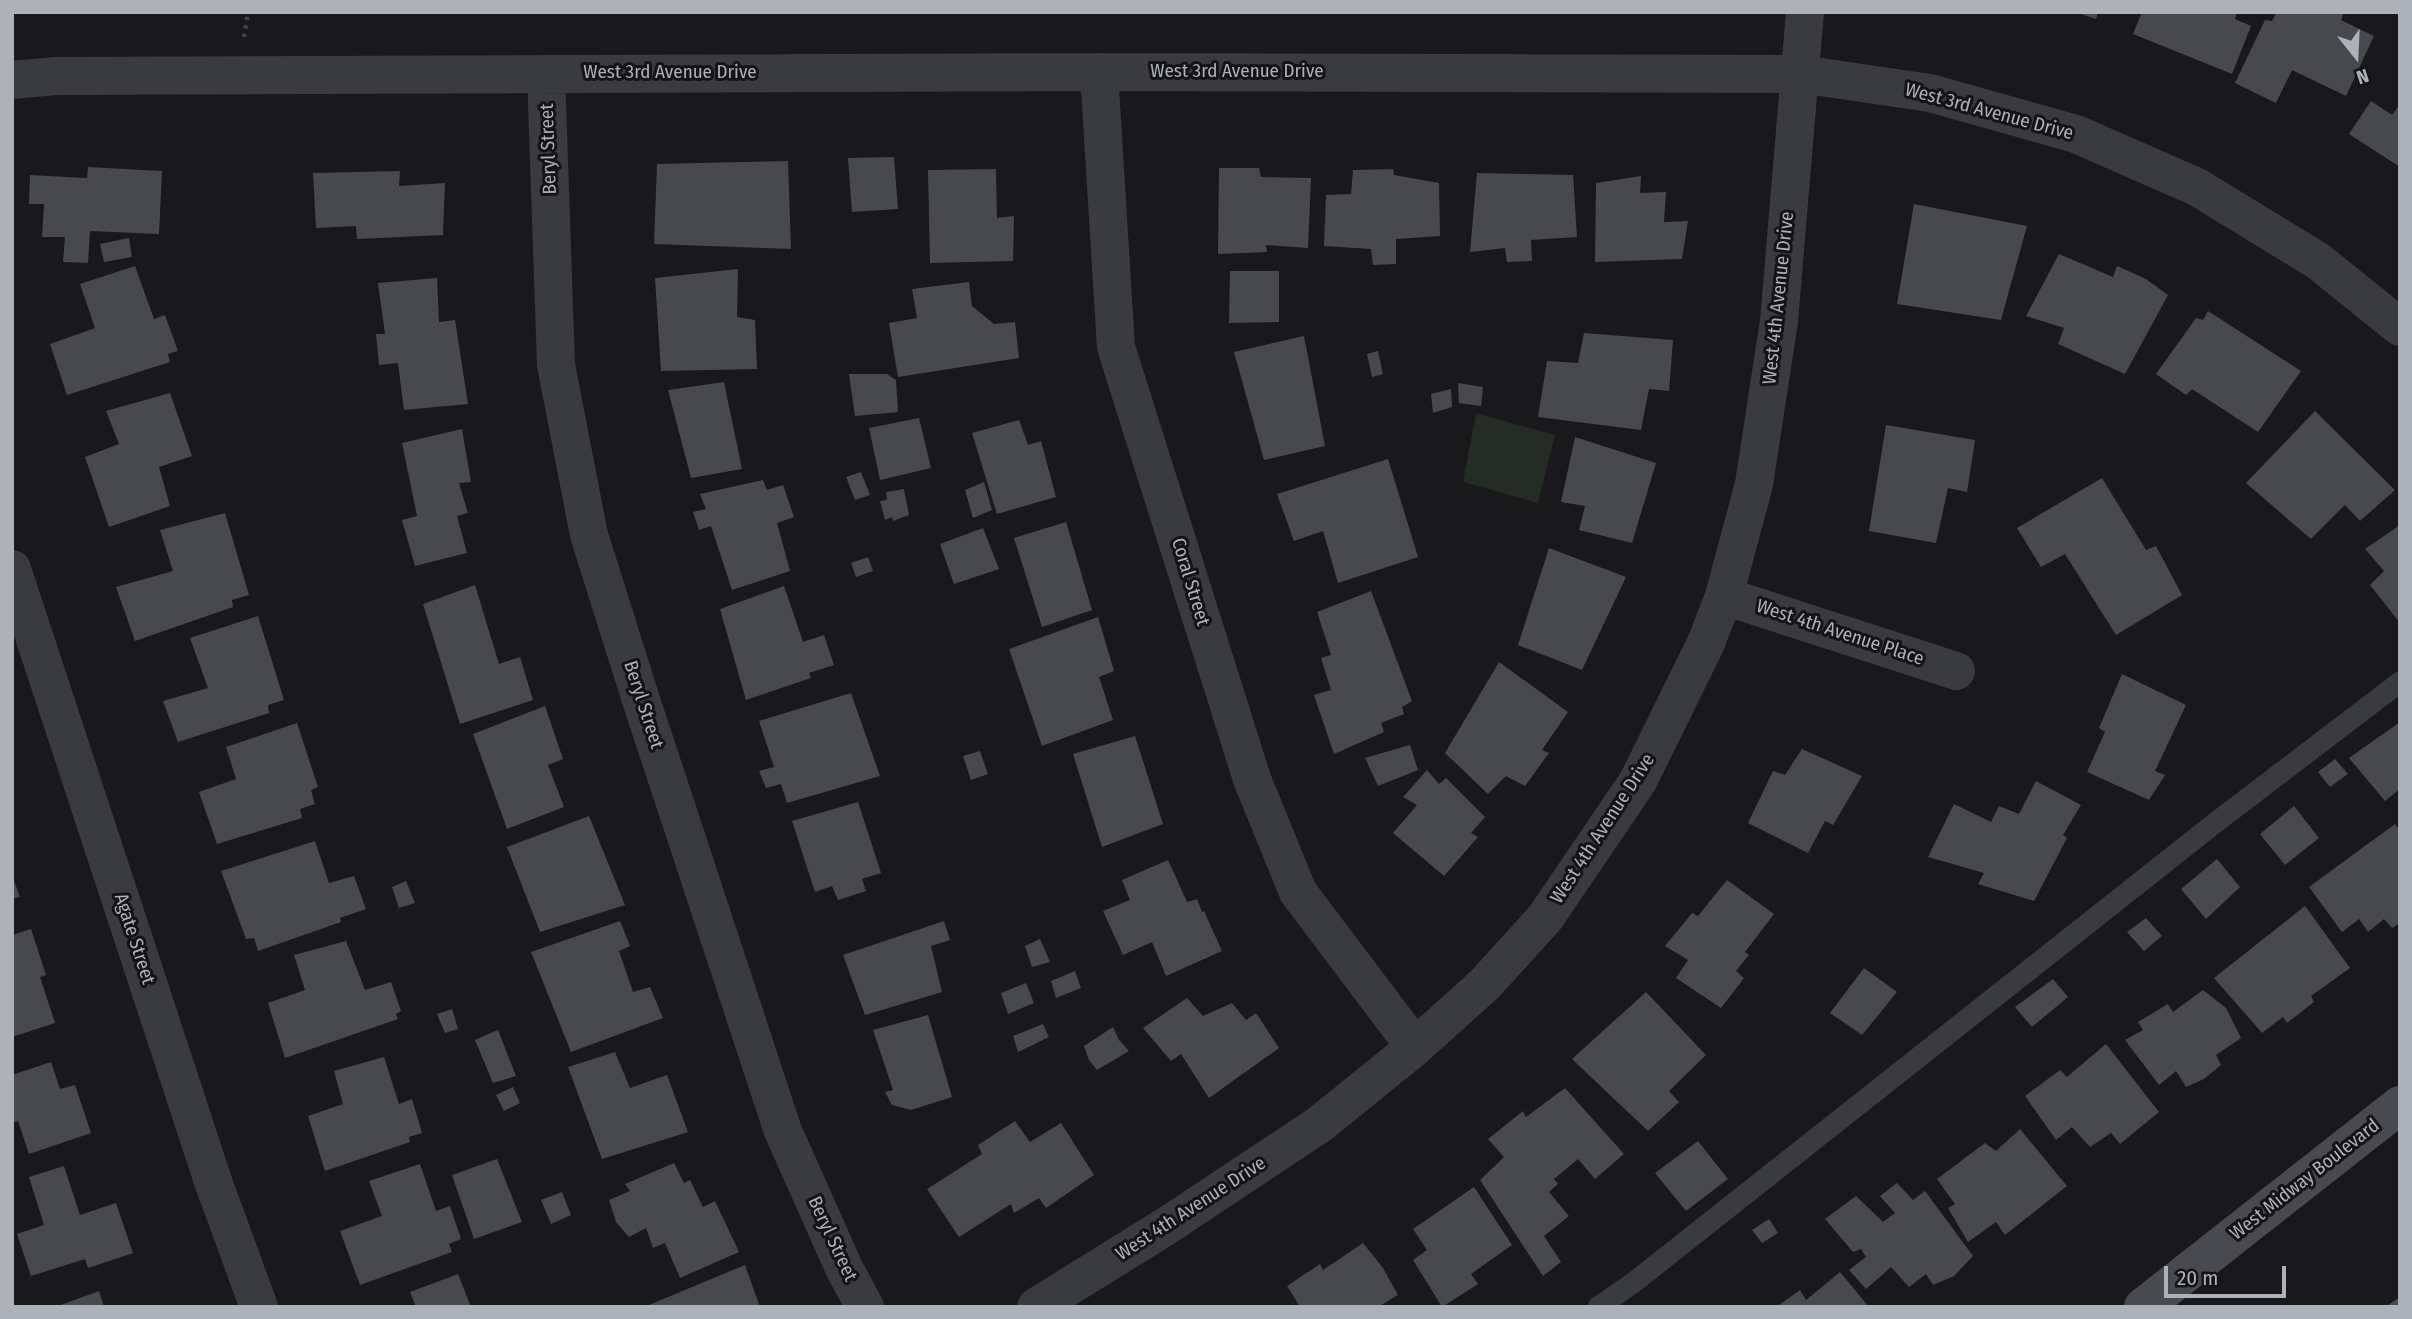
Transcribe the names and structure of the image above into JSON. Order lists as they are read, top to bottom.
{
  "streets": {
    "main road": ["West Midway Boulevard"],
    "street": [
      "West 3rd Avenue Drive",
      "Beryl Street",
      "West 4th Avenue Drive",
      "Coral Street",
      "West 4th Avenue Place",
      "Agate Street"
    ]
  },
  "crossings": [
    ["West 3rd Avenue Drive", "Beryl Street"],
    ["West 3rd Avenue Drive", "West 4th Avenue Drive"],
    ["West 3rd Avenue Drive", "Coral Street"],
    ["West 4th Avenue Drive", "Coral Street"],
    ["West 4th Avenue Drive", "West 4th Avenue Place"]
  ],
  "scale_bar": "20 m",
  "north": "bottom"
}
